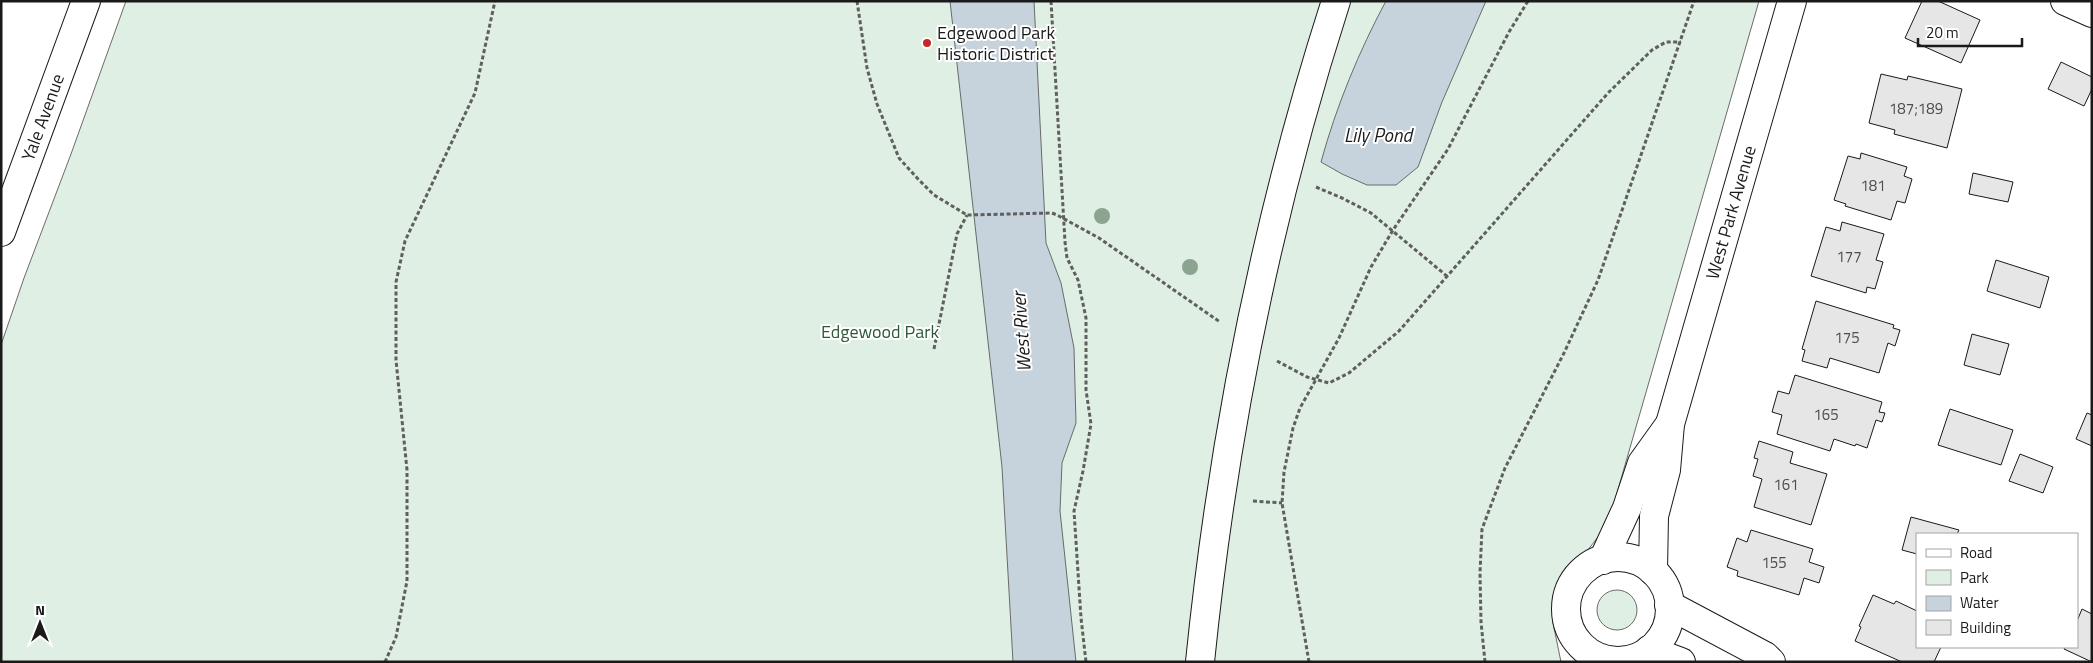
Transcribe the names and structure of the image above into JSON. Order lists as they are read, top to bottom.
{
  "streets": {
    "street": ["Yale Avenue", "West Park Avenue"]
  },
  "water": ["Lily Pond", "West River"],
  "parks": ["Edgewood Park"],
  "places": ["Edgewood Park Historic District"],
  "house_numbers": [
    "187;189",
    "181",
    "177",
    "175",
    "165",
    "161",
    "155"
  ],
  "legend": [
    "Road",
    "Park",
    "Water",
    "Building"
  ],
  "scale_bar": "20 m",
  "north": "top"
}
